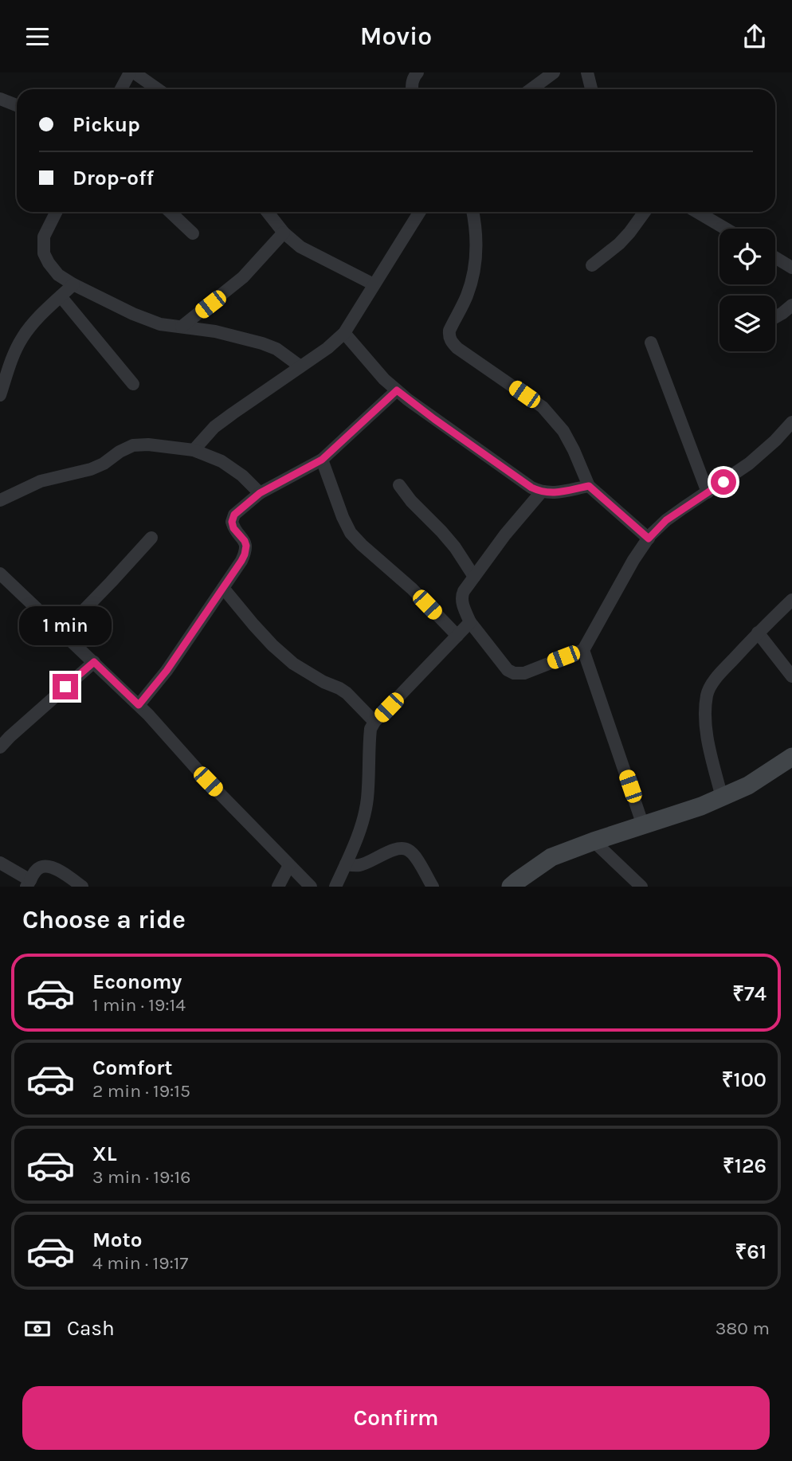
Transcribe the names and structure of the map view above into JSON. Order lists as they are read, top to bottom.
{
  "page": {
    "header": "Movio",
    "banner": ["Pickup", "Drop-off"],
    "bubble": "1 min",
    "heading": "Choose a ride",
    "list": [
      {
        "name": "Economy",
        "note": "1 min · 19:14",
        "value": "₹74"
      },
      {
        "name": "Comfort",
        "note": "2 min · 19:15",
        "value": "₹100"
      },
      {
        "name": "XL",
        "note": "3 min · 19:16",
        "value": "₹126"
      },
      {
        "name": "Moto",
        "note": "4 min · 19:17",
        "value": "₹61"
      }
    ],
    "pay": ["Cash", "380 m"],
    "buttons": "Confirm"
  }
}
